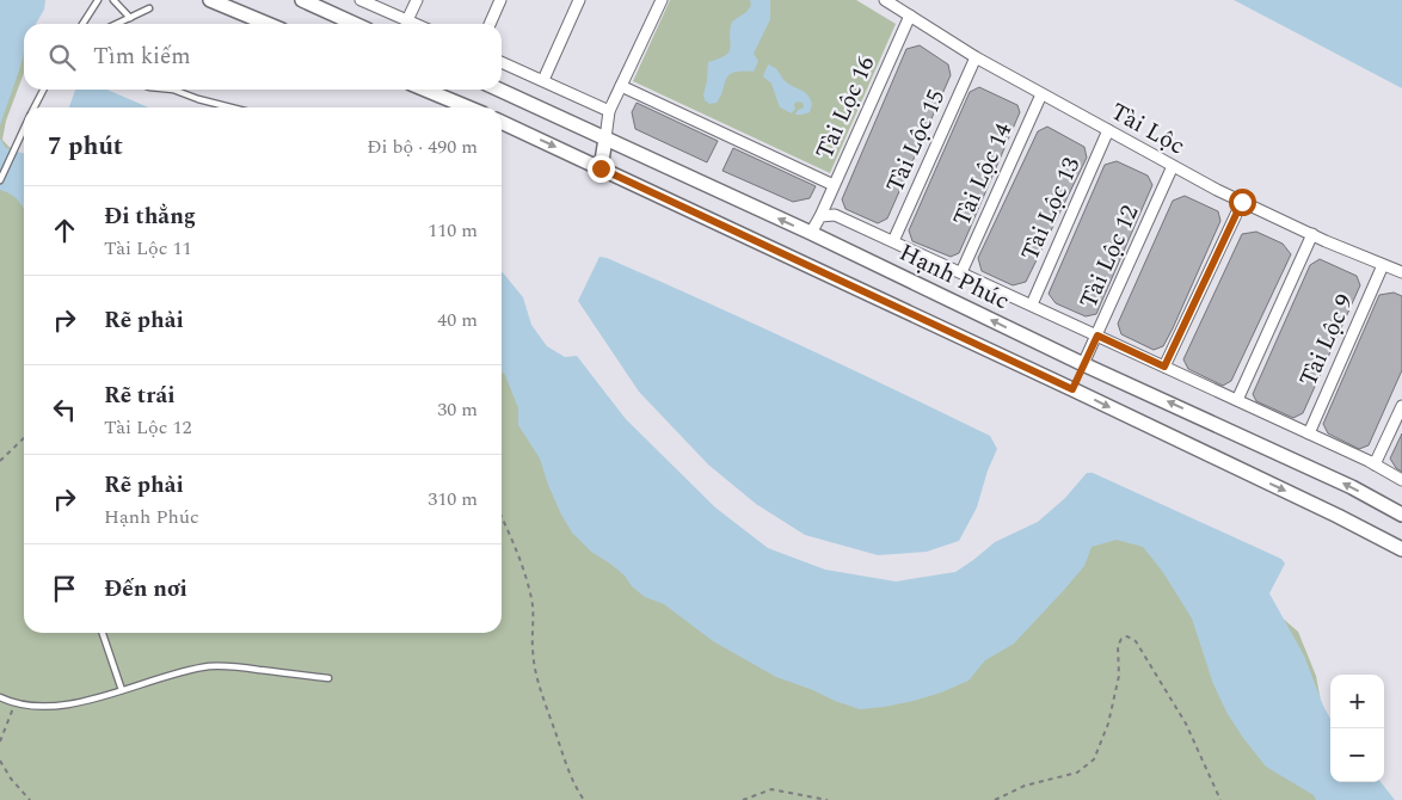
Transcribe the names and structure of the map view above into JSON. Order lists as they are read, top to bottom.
{
  "streets": {
    "street": [
      "Tài Lộc 16",
      "Tài Lộc",
      "Tài Lộc 15",
      "Tài Lộc 14",
      "Tài Lộc 13",
      "Tài Lộc 12",
      "Hạnh Phúc",
      "Tài Lộc 9"
    ]
  },
  "crossings": [
    ["Tài Lộc 16", "Tài Lộc"],
    ["Tài Lộc 16", "Hạnh Phúc"],
    ["Tài Lộc", "Tài Lộc 15"],
    ["Tài Lộc", "Tài Lộc 14"],
    ["Tài Lộc", "Tài Lộc 13"],
    ["Tài Lộc", "Tài Lộc 12"],
    ["Tài Lộc", "Tài Lộc 9"],
    ["Tài Lộc 12", "Hạnh Phúc"]
  ],
  "page": {
    "search": "Tìm kiếm",
    "heading": ["7 phút", "Đi bộ · 490 m"],
    "list": [
      ["Đi thẳng", "Tài Lộc 11", "110 m"],
      ["Rẽ phải", "40 m"],
      ["Rẽ trái", "Tài Lộc 12", "30 m"],
      ["Rẽ phải", "Hạnh Phúc", "310 m"],
      "Đến nơi"
    ],
    "map_buttons": ["+", "−"]
  }
}
